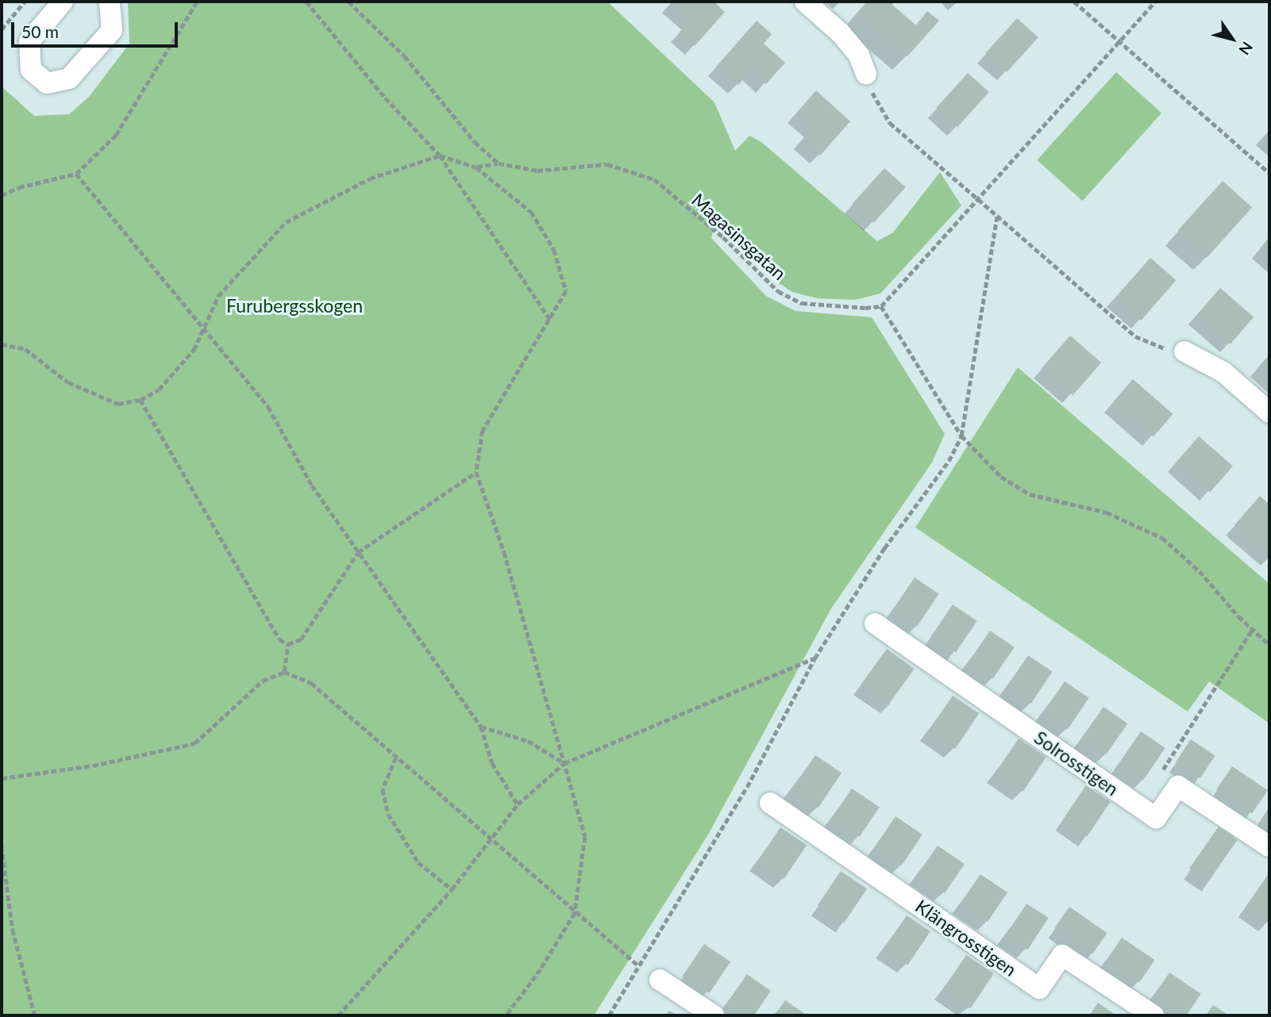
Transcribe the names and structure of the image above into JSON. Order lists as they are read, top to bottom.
{
  "streets": {
    "street": ["Solrosstigen", "Klängrosstigen"],
    "path": ["Magasinsgatan"]
  },
  "parks": ["Furubergsskogen"],
  "scale_bar": "50 m",
  "north": "bottom right"
}
